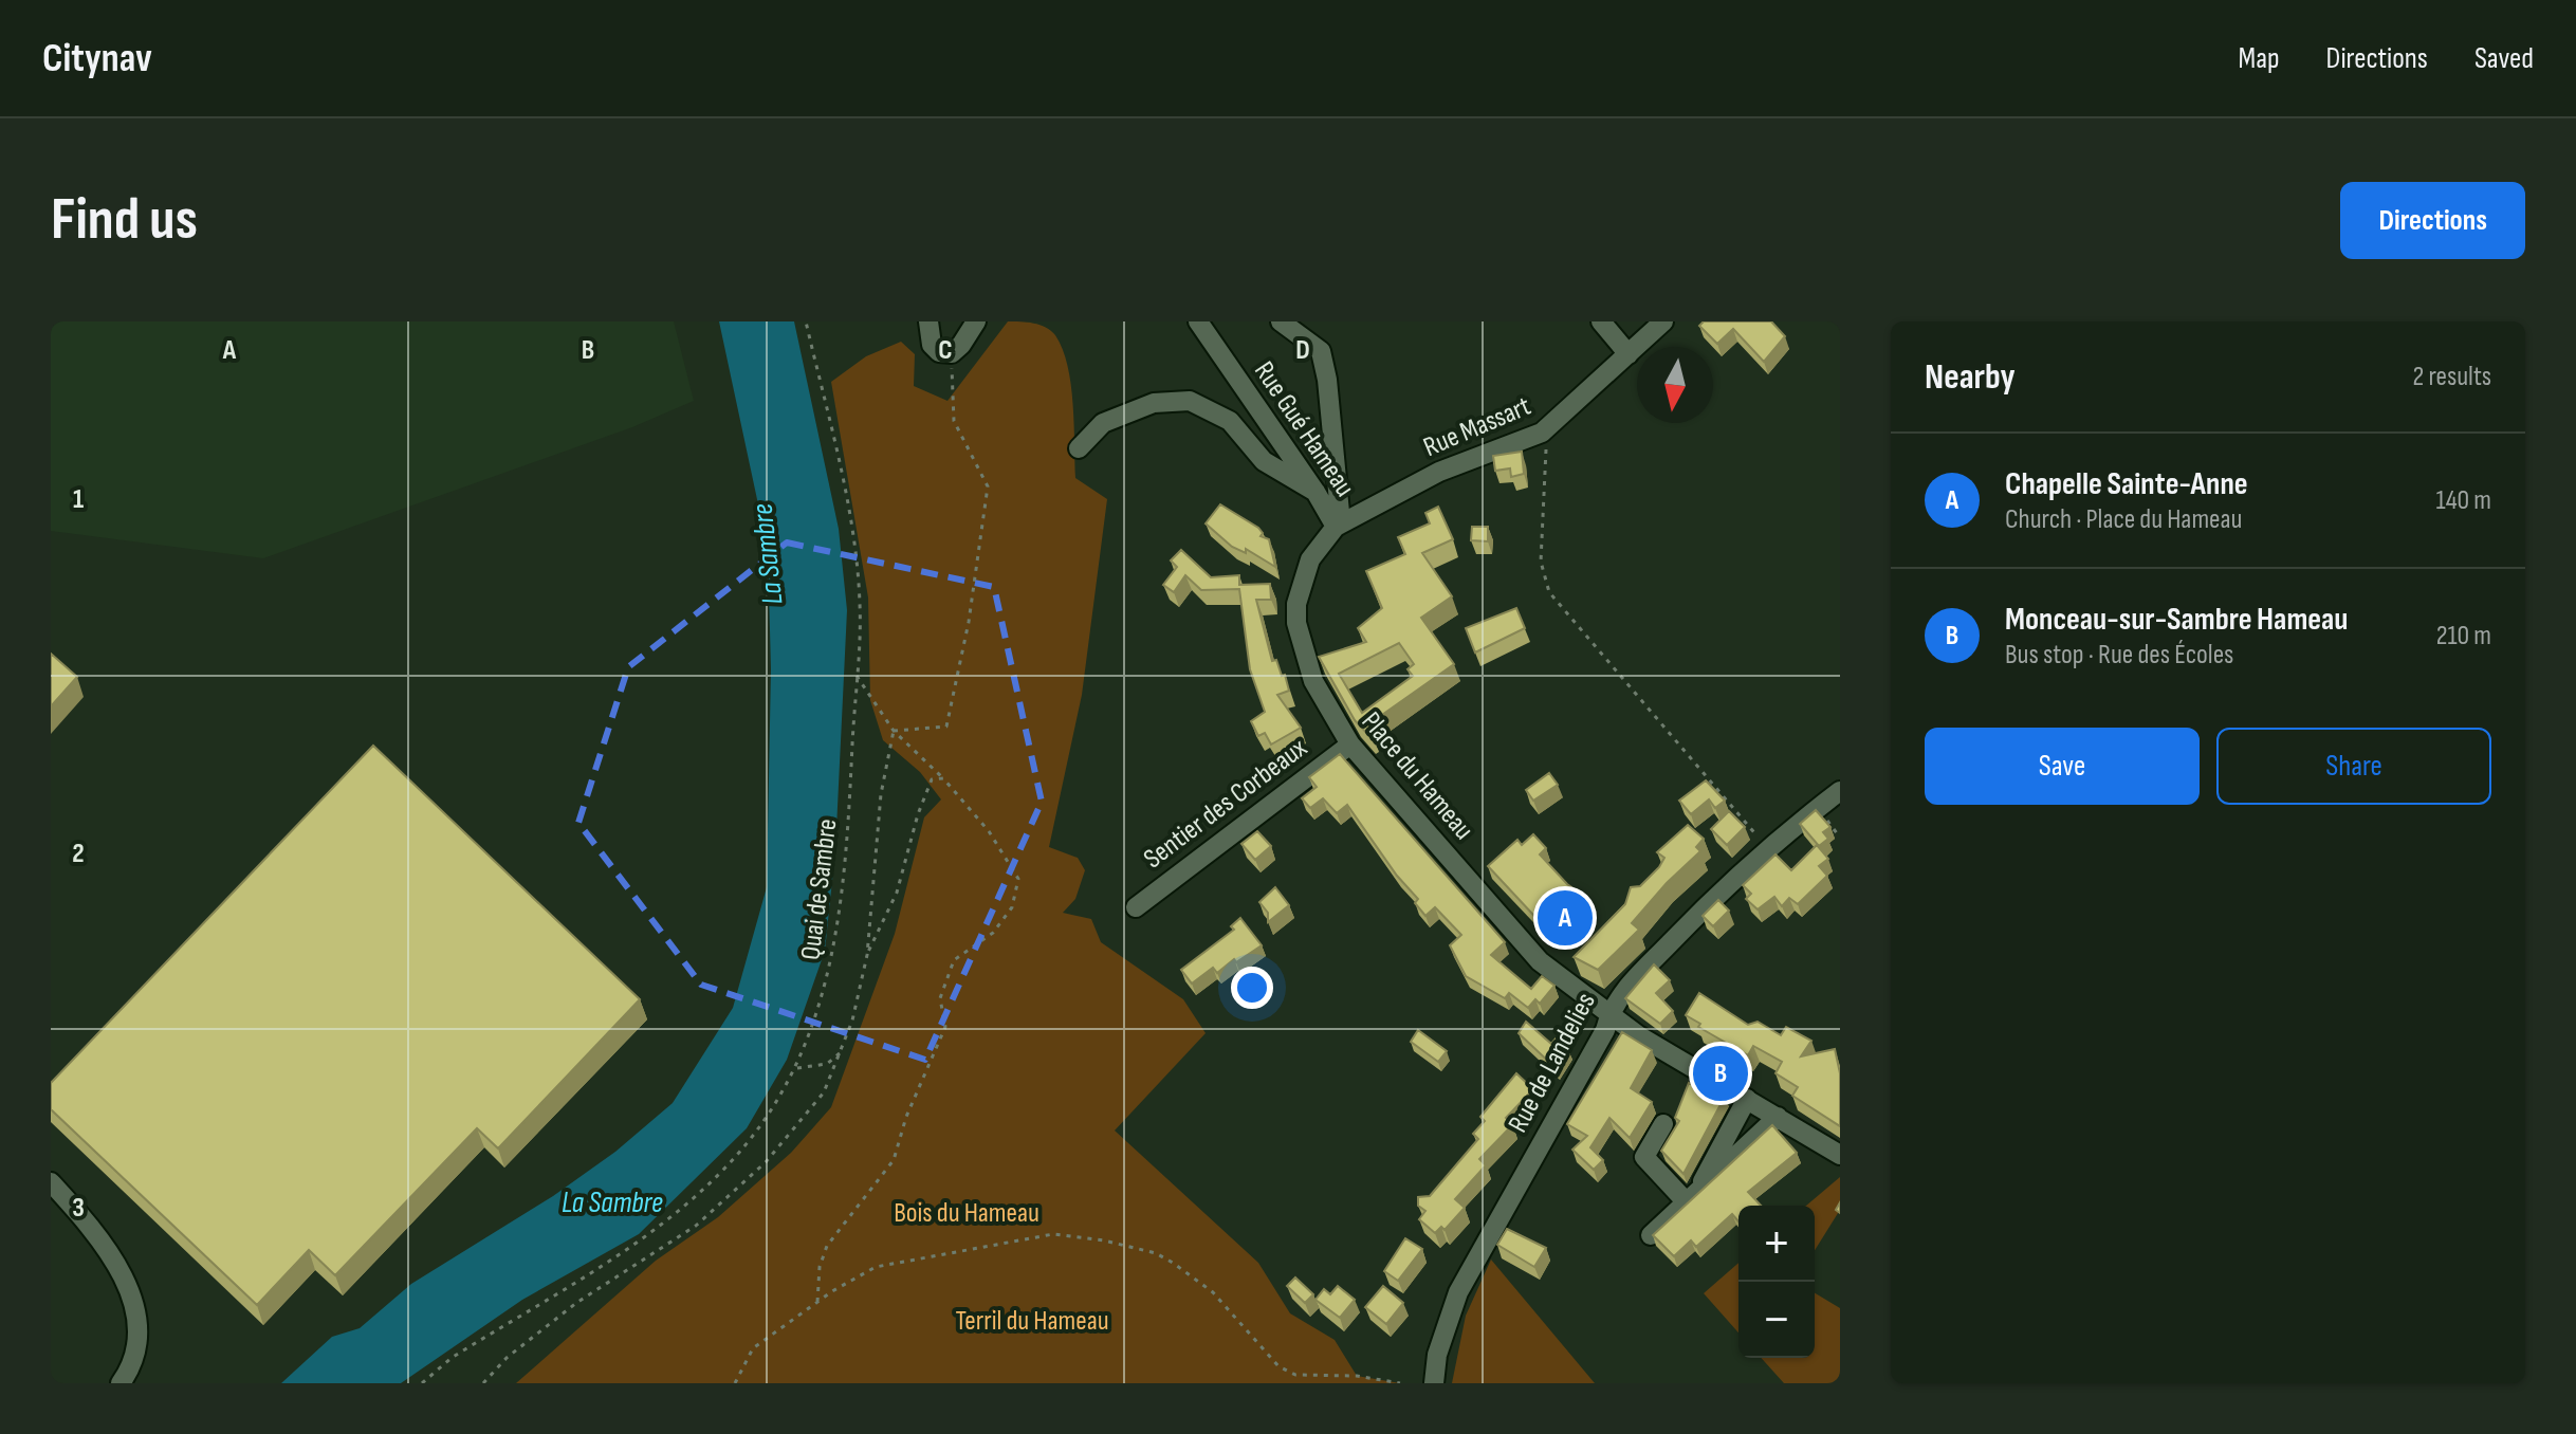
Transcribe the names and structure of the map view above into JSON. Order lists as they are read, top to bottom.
{
  "streets": {
    "street": [
      "Rue Massart",
      "Rue Gué Hameau",
      "Place du Hameau",
      "Sentier des Corbeaux",
      "Rue de Landelies"
    ],
    "path": ["Quai de Sambre"]
  },
  "crossings": [
    ["Rue Massart", "Rue Gué Hameau"],
    ["Rue Massart", "Place du Hameau"],
    ["Rue Gué Hameau", "Place du Hameau"],
    ["Place du Hameau", "Sentier des Corbeaux"],
    ["Place du Hameau", "Rue de Landelies"]
  ],
  "water": ["La Sambre"],
  "parks": ["Bois du Hameau", "Terril du Hameau"],
  "north": "bottom",
  "page": {
    "header": "Citynav",
    "nav": ["Map", "Directions", "Saved"],
    "buttons": [
      "Directions",
      ["Save", "Share"]
    ],
    "title": "Find us",
    "heading": ["Nearby", "2 results"],
    "list": [
      {
        "mark": "A",
        "name": "Chapelle Sainte-Anne",
        "note": "Church · Place du Hameau",
        "value": "140 m"
      },
      {
        "mark": "B",
        "name": "Monceau-sur-Sambre Hameau",
        "note": "Bus stop · Rue des Écoles",
        "value": "210 m"
      }
    ],
    "pins": ["A", "B"],
    "map_buttons": ["+", "−"]
  },
  "grid": {
    "columns": [
      "A",
      "B",
      "C",
      "D"
    ],
    "rows": ["1", "2", "3"]
  }
}
